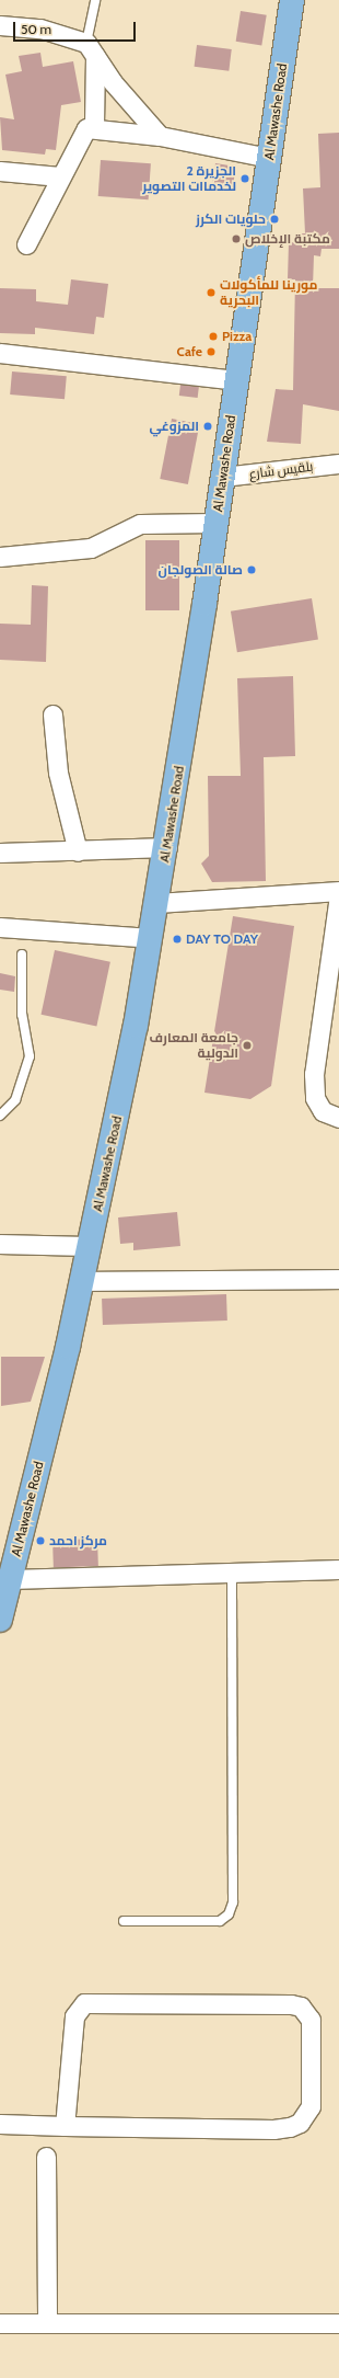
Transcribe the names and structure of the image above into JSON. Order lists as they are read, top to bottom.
{
  "streets": {
    "main road": ["Al Mawashe Road"],
    "street": ["بلقيس شارع"]
  },
  "crossings": [
    ["Al Mawashe Road", "بلقيس شارع"]
  ],
  "places": [
    "الجزيرة 2 لخدماات التصوير",
    "حلويات الكرز",
    "مكتبة الإخلاص",
    "مورينا للمأكولات البحرية",
    "Pizza",
    "Cafe",
    "المزوغي",
    "صالة الصولجان",
    "DAY TO DAY",
    "جامعة المعارف الدولية",
    "مركز احمد"
  ],
  "scale_bar": "50 m"
}
